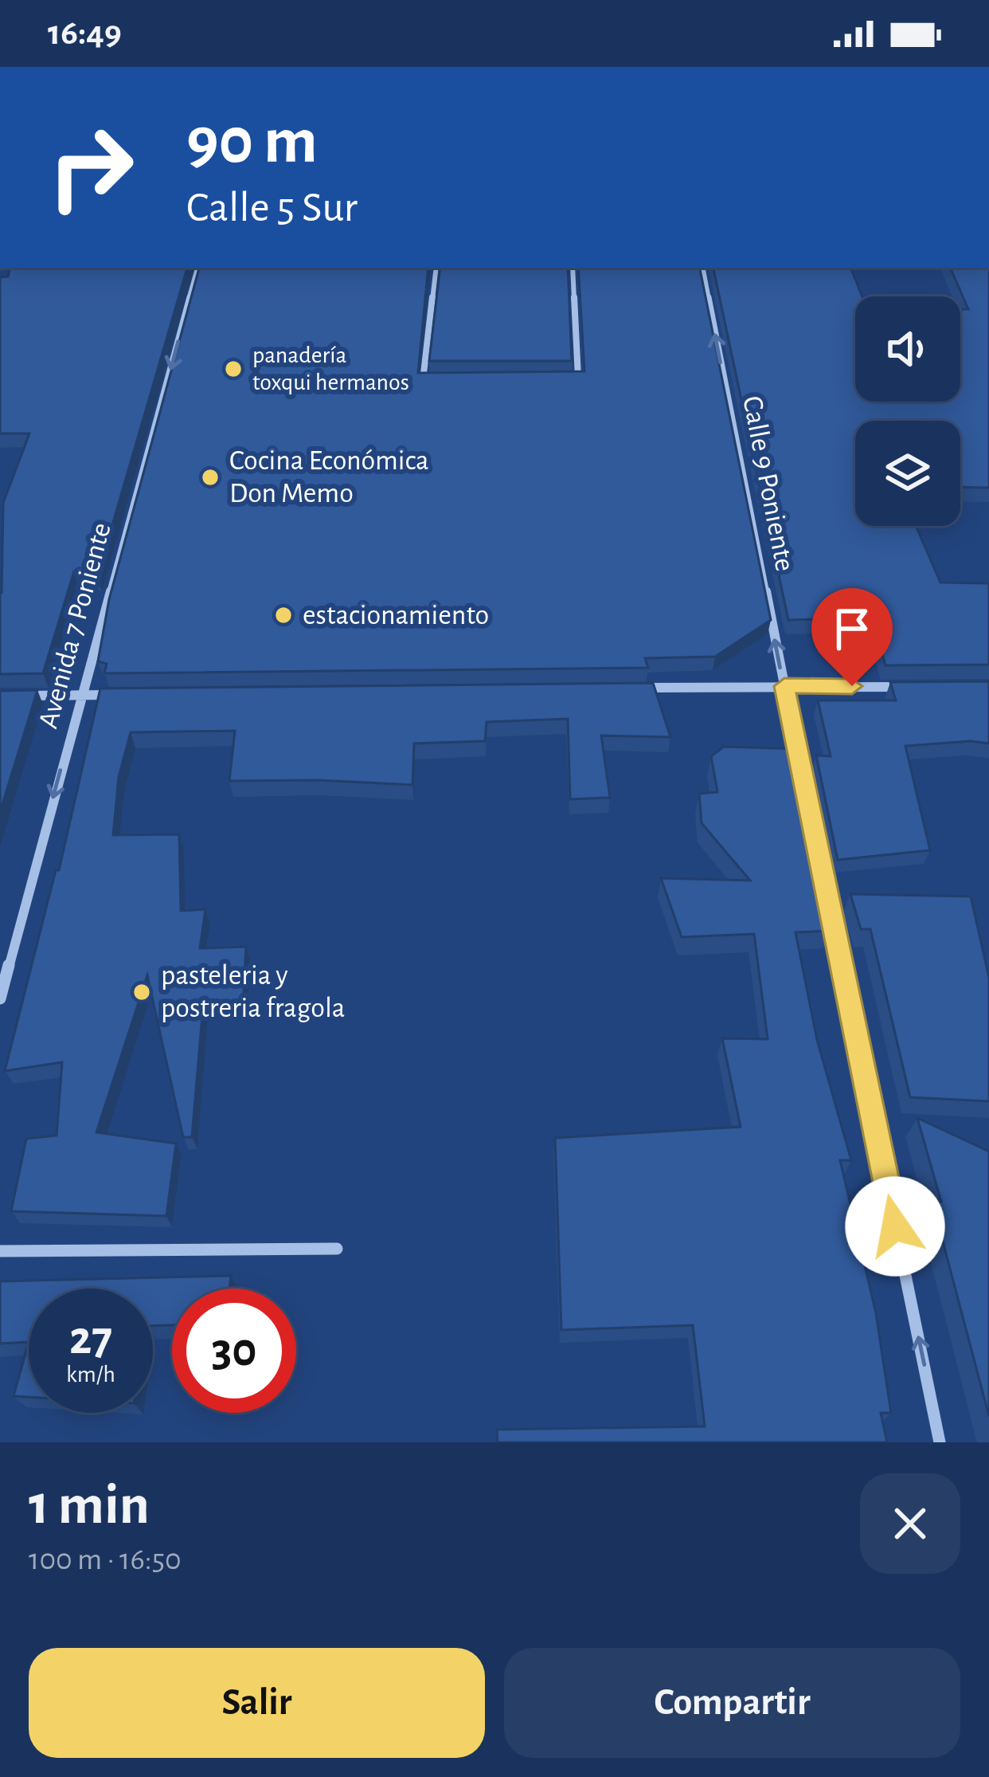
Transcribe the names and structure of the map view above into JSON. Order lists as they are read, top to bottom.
{
  "streets": {
    "street": ["Calle 9 Poniente", "Avenida 7 Poniente"]
  },
  "one_way": ["Calle 9 Poniente", "Avenida 7 Poniente"],
  "places": [
    "panadería toxqui hermanos",
    "Cocina Económica Don Memo",
    "estacionamiento",
    "pasteleria y postreria fragola"
  ],
  "page": {
    "status": "16:49",
    "turn": ["90 m", "Calle 5 Sur"],
    "speed": "27 km/h",
    "limit": "30",
    "heading": ["1 min", "100 m · 16:50"],
    "buttons": ["Salir", "Compartir"]
  }
}
